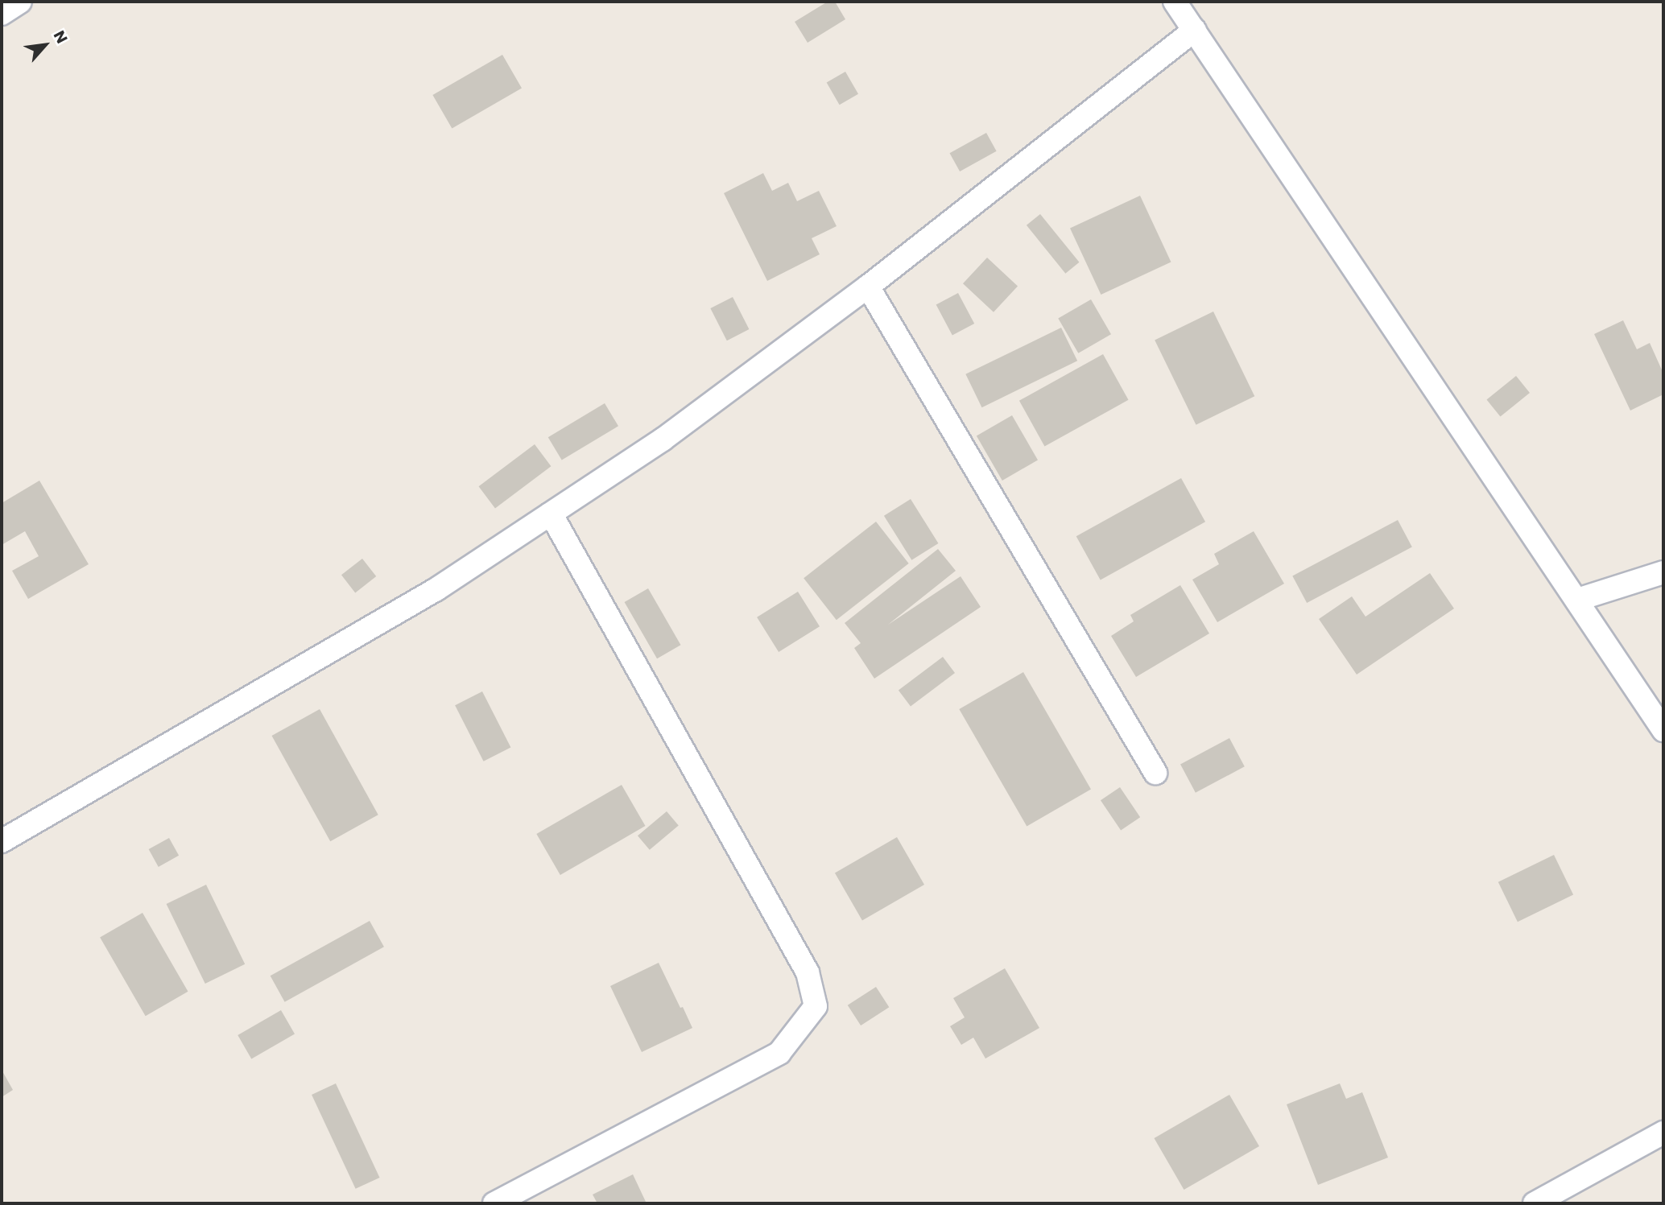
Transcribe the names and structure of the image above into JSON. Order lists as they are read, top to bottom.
{
  "north": "top right"
}
